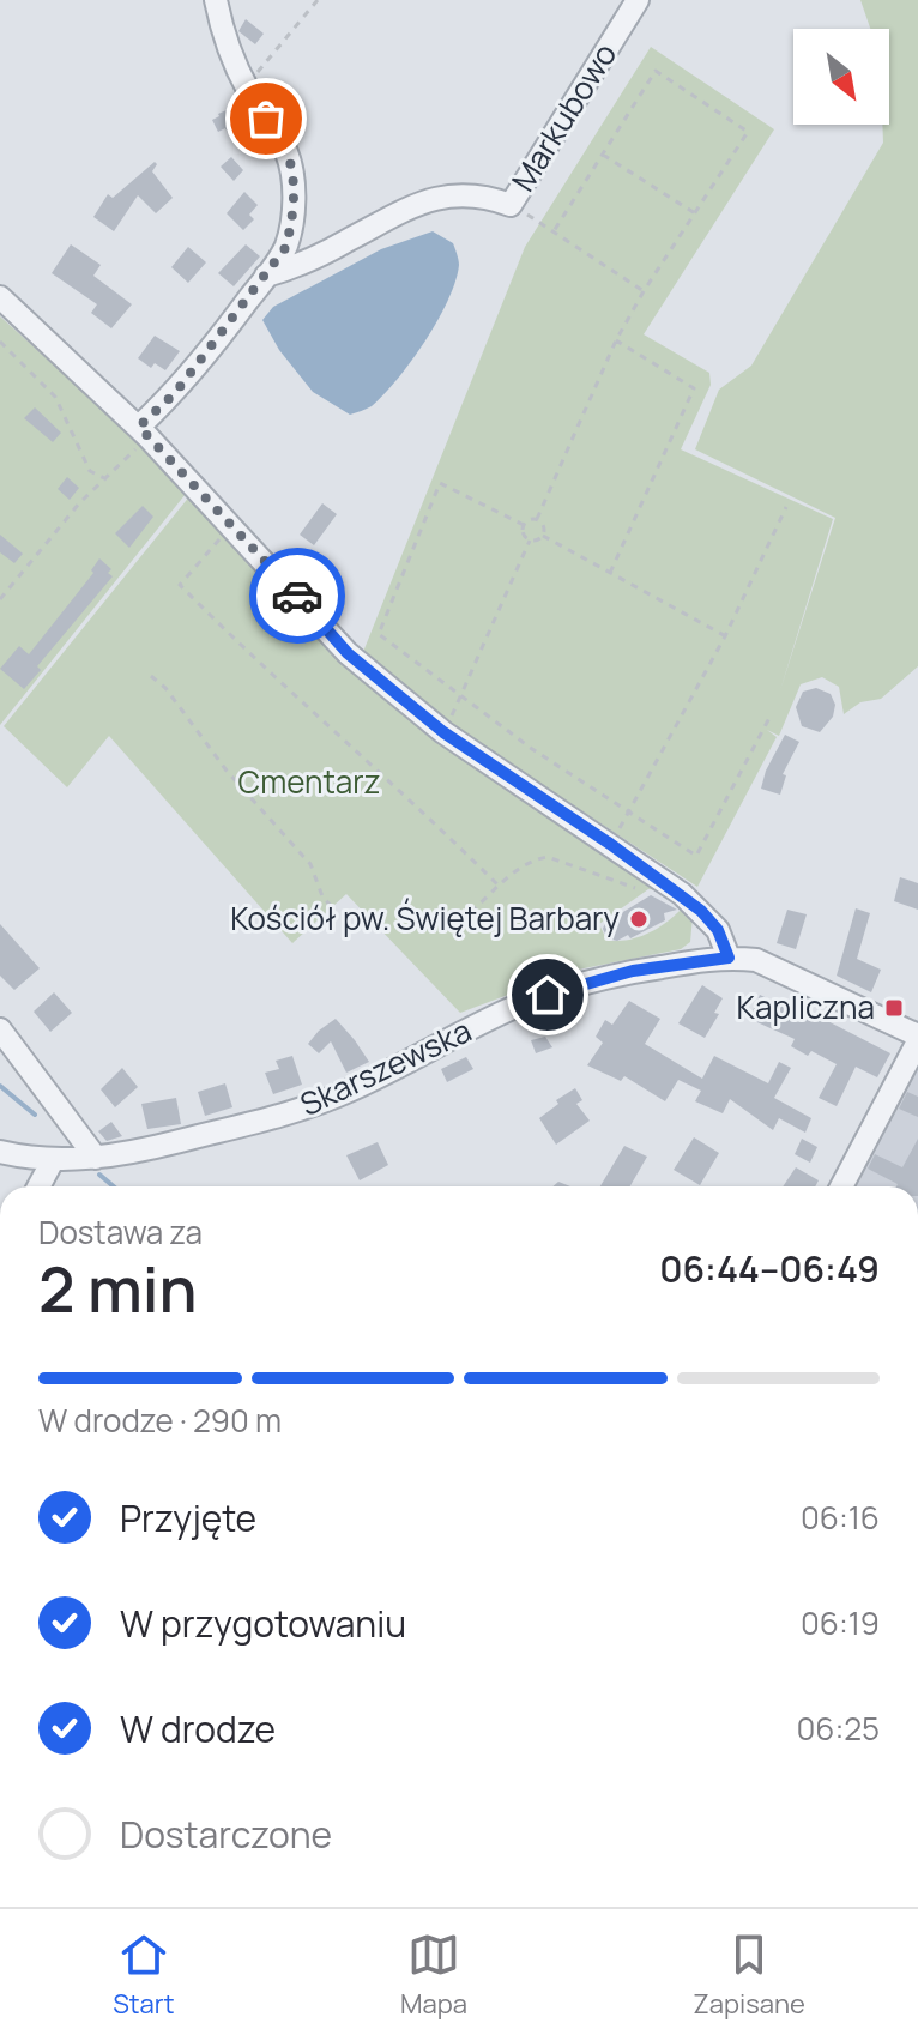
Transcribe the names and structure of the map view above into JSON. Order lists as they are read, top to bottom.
{
  "streets": {
    "street": ["Markubowo", "Skarszewska"]
  },
  "parks": ["Cmentarz"],
  "places": {
    "other": ["Kościół pw. Świętej Barbary"],
    "transit": ["Kapliczna"]
  },
  "north": "bottom right",
  "page": {
    "heading": ["2 min", "Dostawa za", "06:44–06:49"],
    "bar": "W drodze · 290 m",
    "list": [
      ["Przyjęte", "06:16"],
      ["W przygotowaniu", "06:19"],
      ["W drodze", "06:25"],
      "Dostarczone"
    ],
    "tabs": ["Start", "Mapa", "Zapisane"]
  }
}
